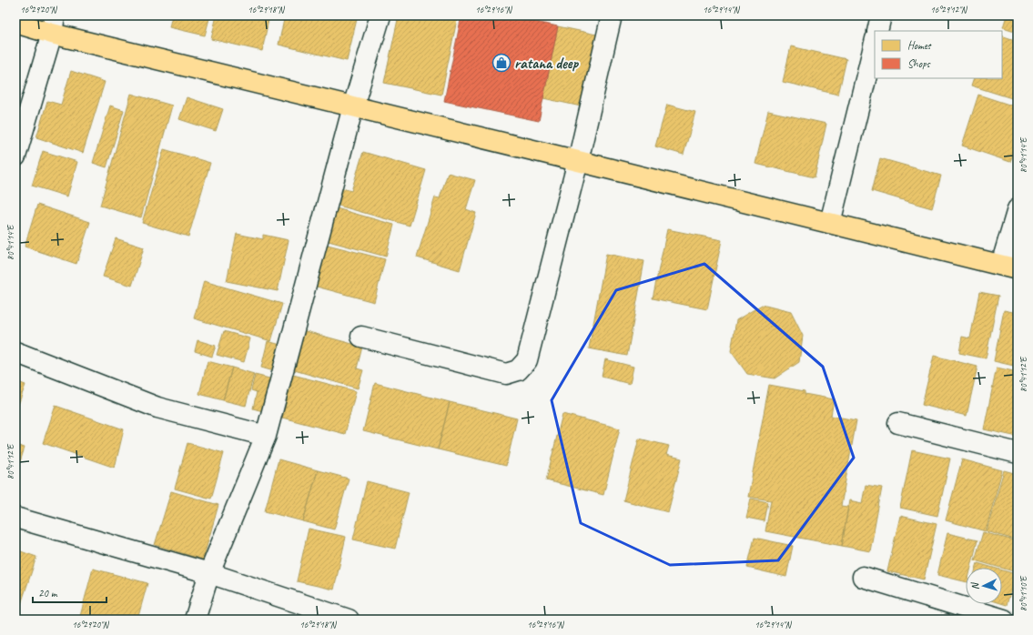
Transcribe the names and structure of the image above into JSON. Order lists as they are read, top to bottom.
{
  "places": {
    "shop": ["ratana deep"]
  },
  "legend": ["Homes", "Shops"],
  "scale_bar": "20 m",
  "north": "left",
  "coordinates": [
    "16°29'20\"N",
    "16°29'18\"N",
    "16°29'16\"N",
    "16°29'14\"N",
    "16°29'12\"N",
    "80°41'14\"E",
    "80°41'12\"E",
    "80°41'10\"E"
  ]
}
